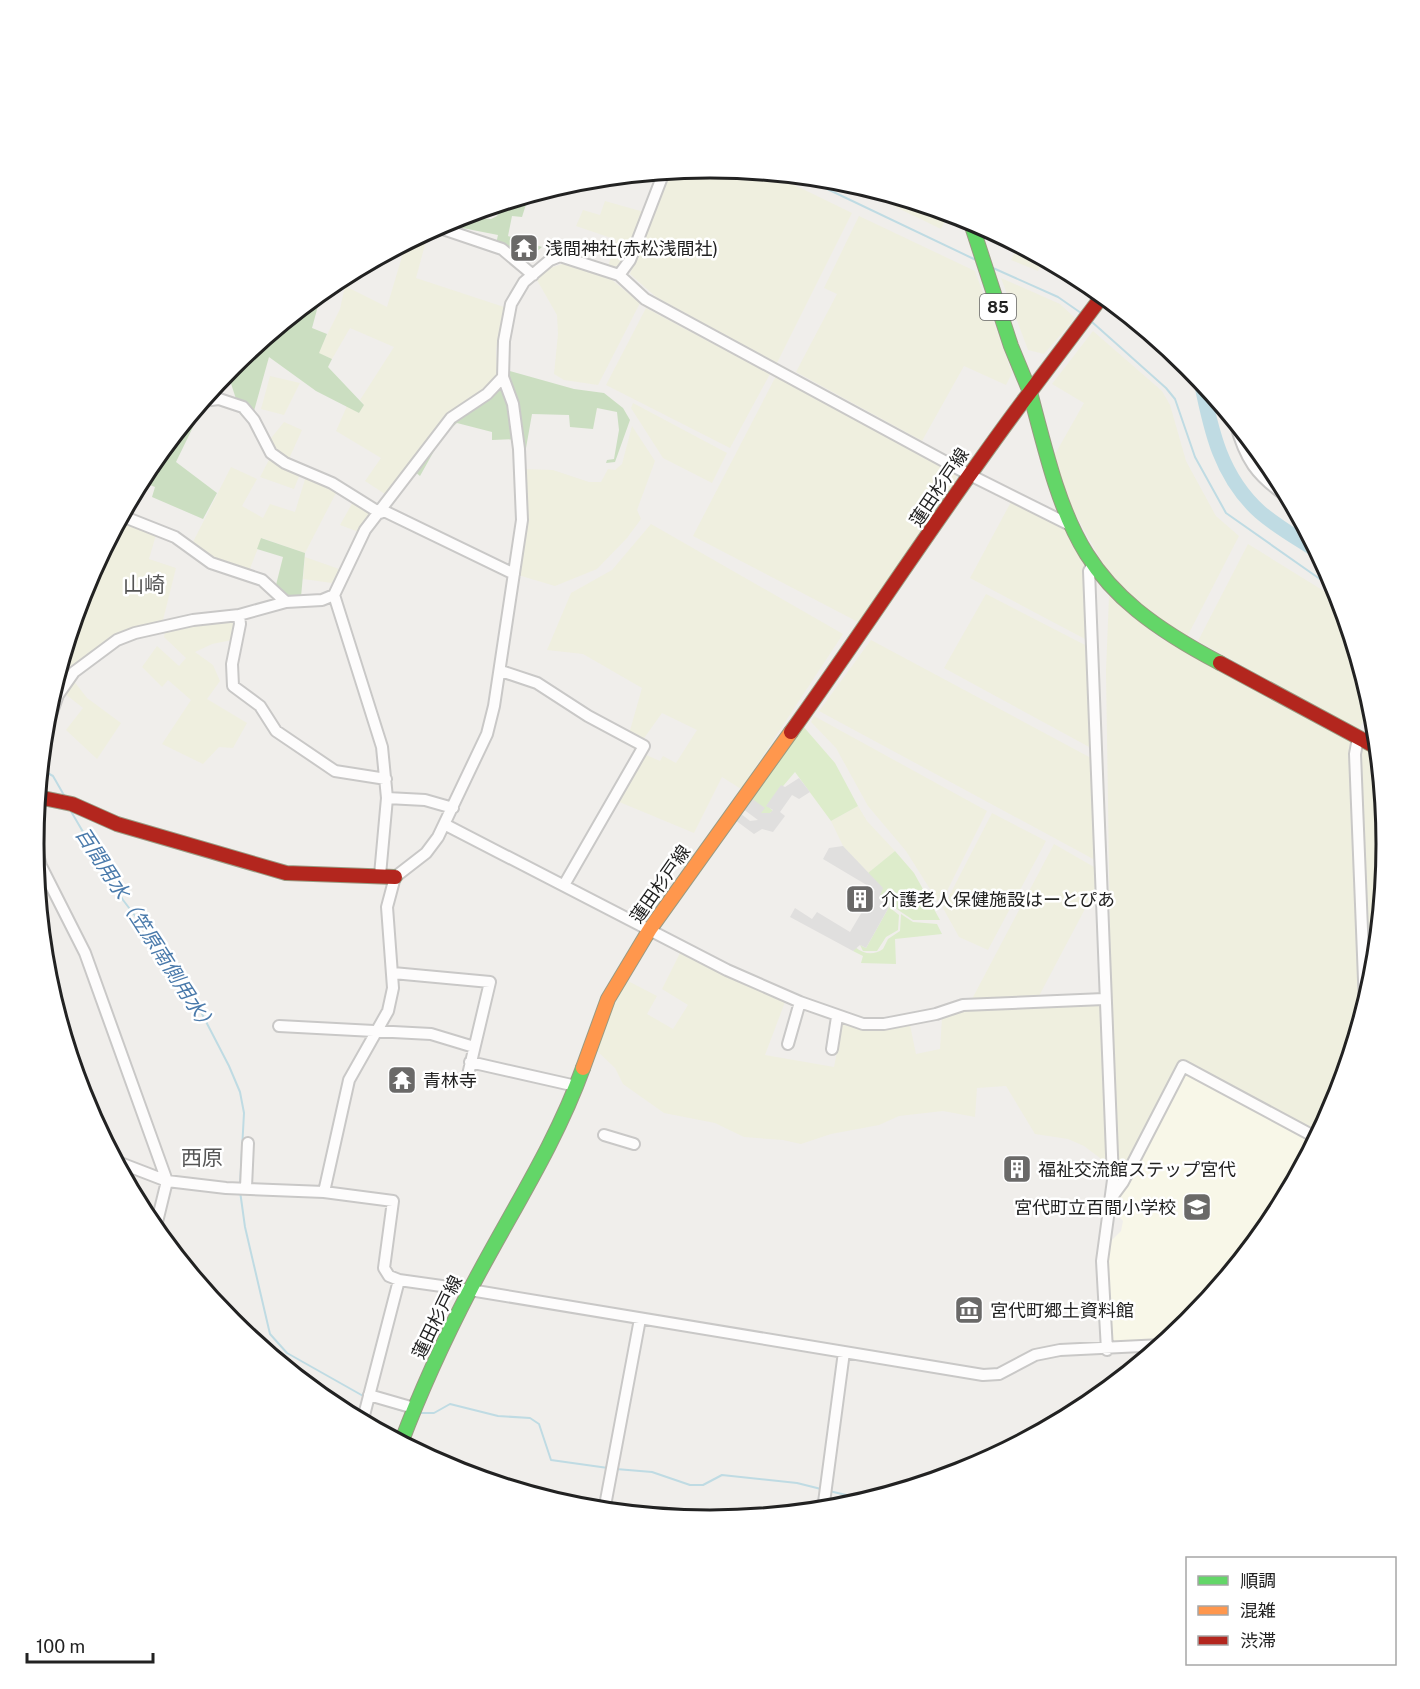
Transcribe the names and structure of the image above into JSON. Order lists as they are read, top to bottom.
{
  "streets": {
    "main road": ["85", "蓮田杉戸線"]
  },
  "crossings": [
    ["85", "蓮田杉戸線"]
  ],
  "districts": ["山崎", "西原"],
  "water": ["百間用水（笠原南側用水）"],
  "places": {
    "temple": ["浅間神社(赤松浅間社)", "青林寺"],
    "building": ["介護老人保健施設はーとぴあ", "福祉交流館ステップ宮代"],
    "school or university": ["宮代町立百間小学校"],
    "museum": ["宮代町郷土資料館"]
  },
  "legend": ["順調", "混雑", "渋滞"],
  "scale_bar": "100 m"
}
